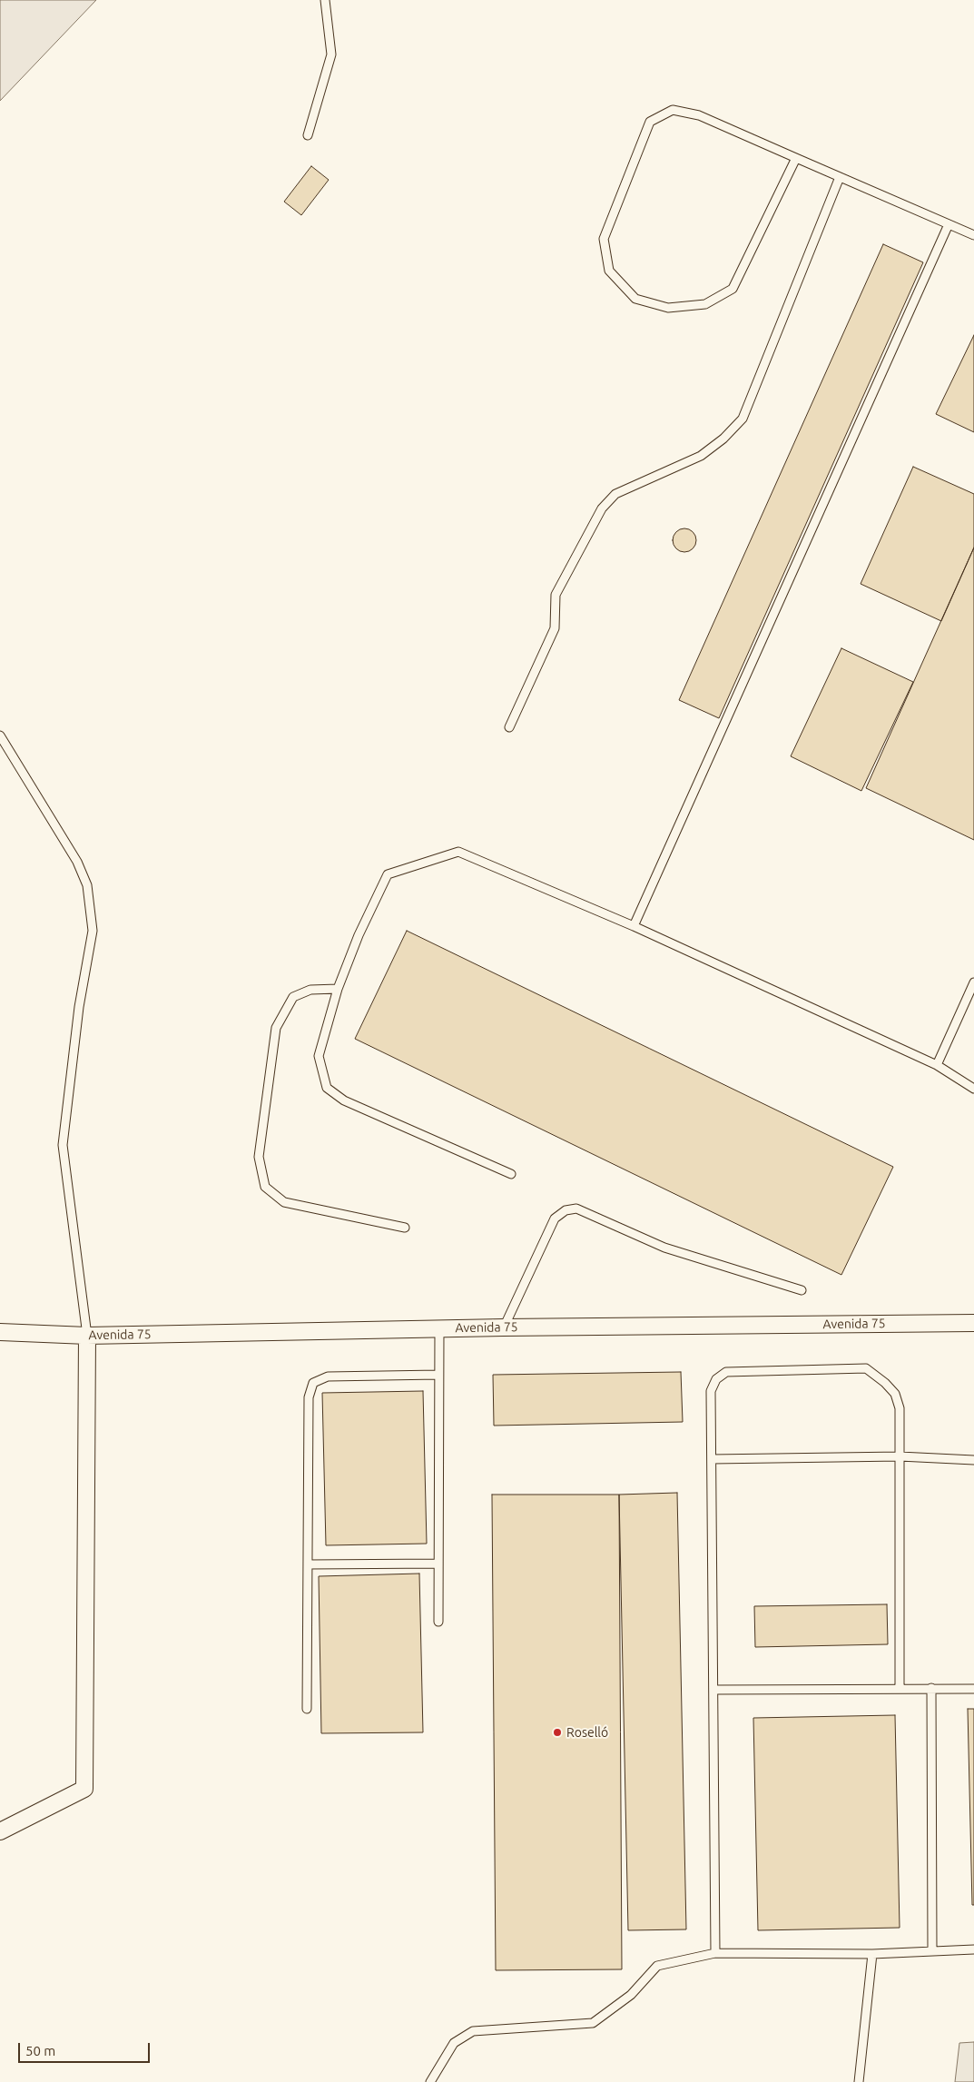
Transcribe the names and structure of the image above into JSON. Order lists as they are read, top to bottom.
{
  "streets": {
    "street": ["Avenida 75"]
  },
  "places": ["Roselló"],
  "scale_bar": "50 m"
}
